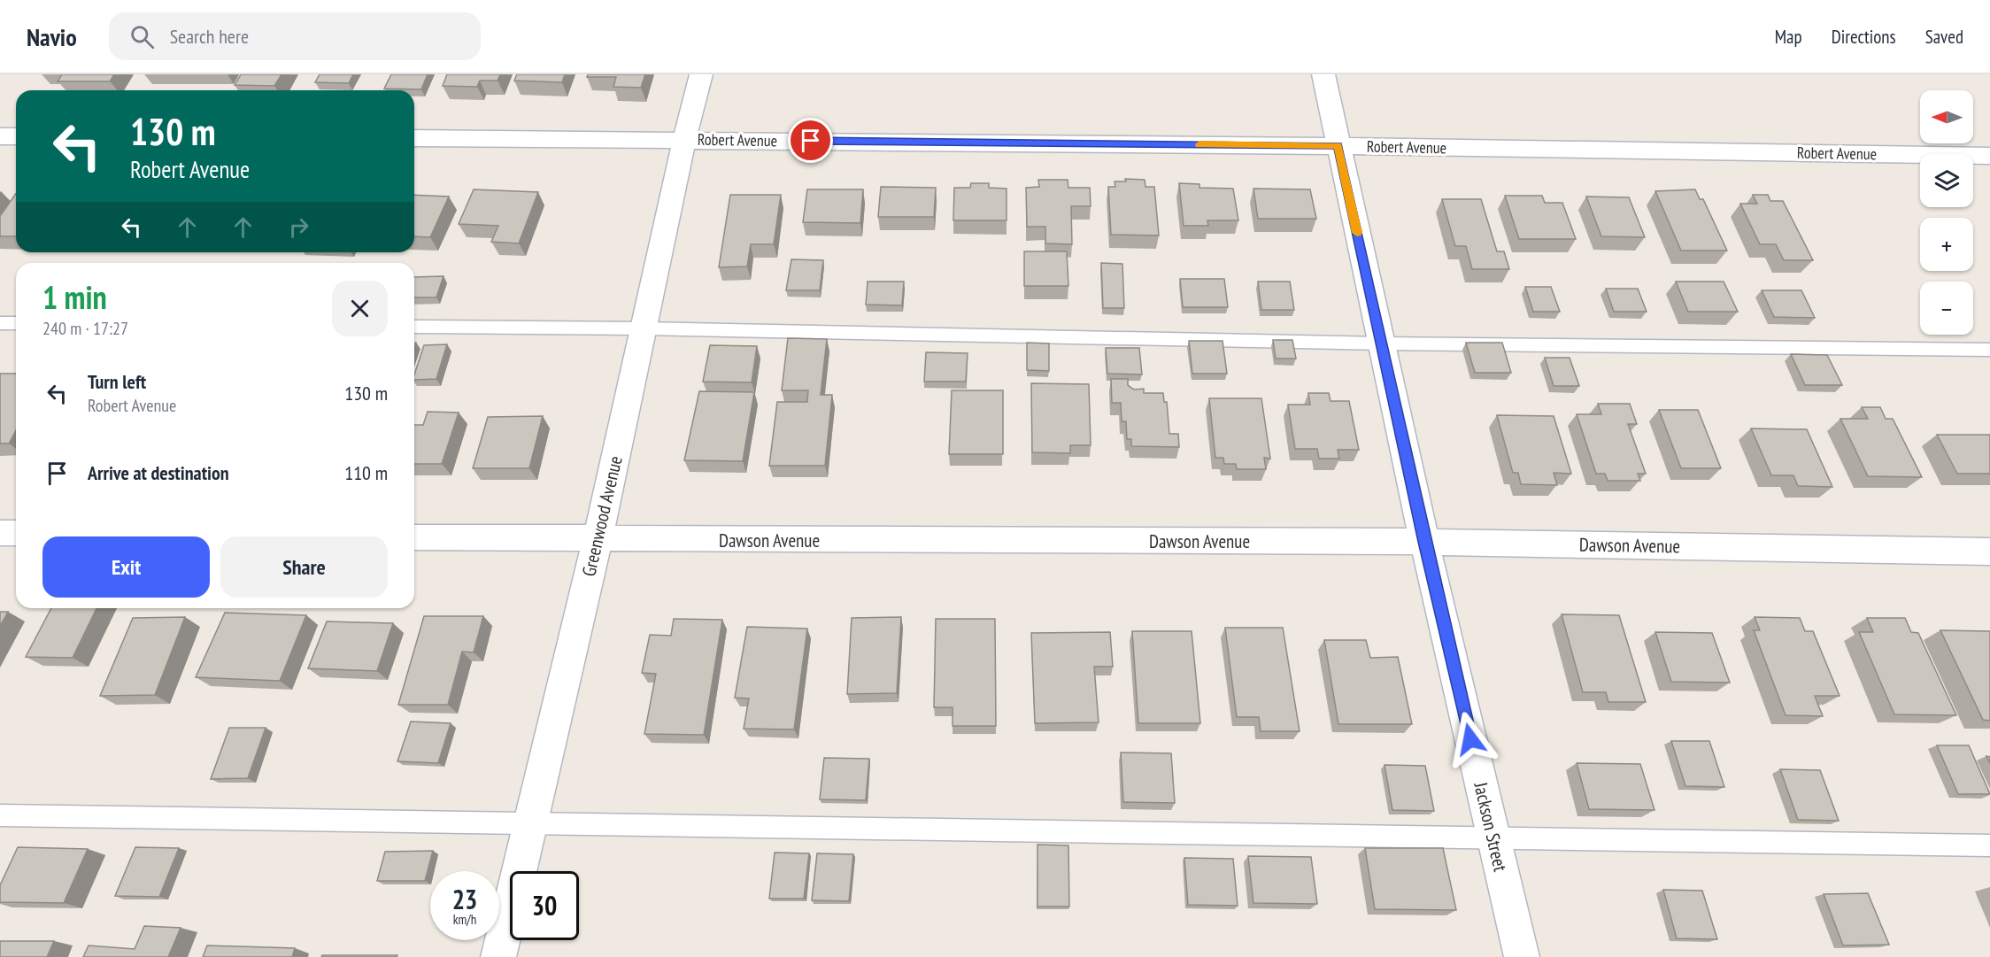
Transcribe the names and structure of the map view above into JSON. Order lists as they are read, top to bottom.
{
  "streets": {
    "street": [
      "Robert Avenue",
      "Greenwood Avenue",
      "Dawson Avenue",
      "Jackson Street"
    ]
  },
  "crossings": [
    ["Robert Avenue", "Greenwood Avenue"],
    ["Robert Avenue", "Jackson Street"],
    ["Greenwood Avenue", "Dawson Avenue"],
    ["Dawson Avenue", "Jackson Street"]
  ],
  "north": "left",
  "page": {
    "header": "Navio",
    "search": "Search here",
    "nav": ["Map", "Directions", "Saved"],
    "map_buttons": ["+", "−"],
    "turn": ["130 m", "Robert Avenue"],
    "heading": ["1 min", "240 m · 17:27"],
    "list": [
      {
        "name": "Turn left",
        "note": "Robert Avenue",
        "value": "130 m"
      },
      {
        "name": "Arrive at destination",
        "value": "110 m"
      }
    ],
    "buttons": ["Exit", "Share"],
    "speed": "23 km/h",
    "limit": "30"
  }
}
